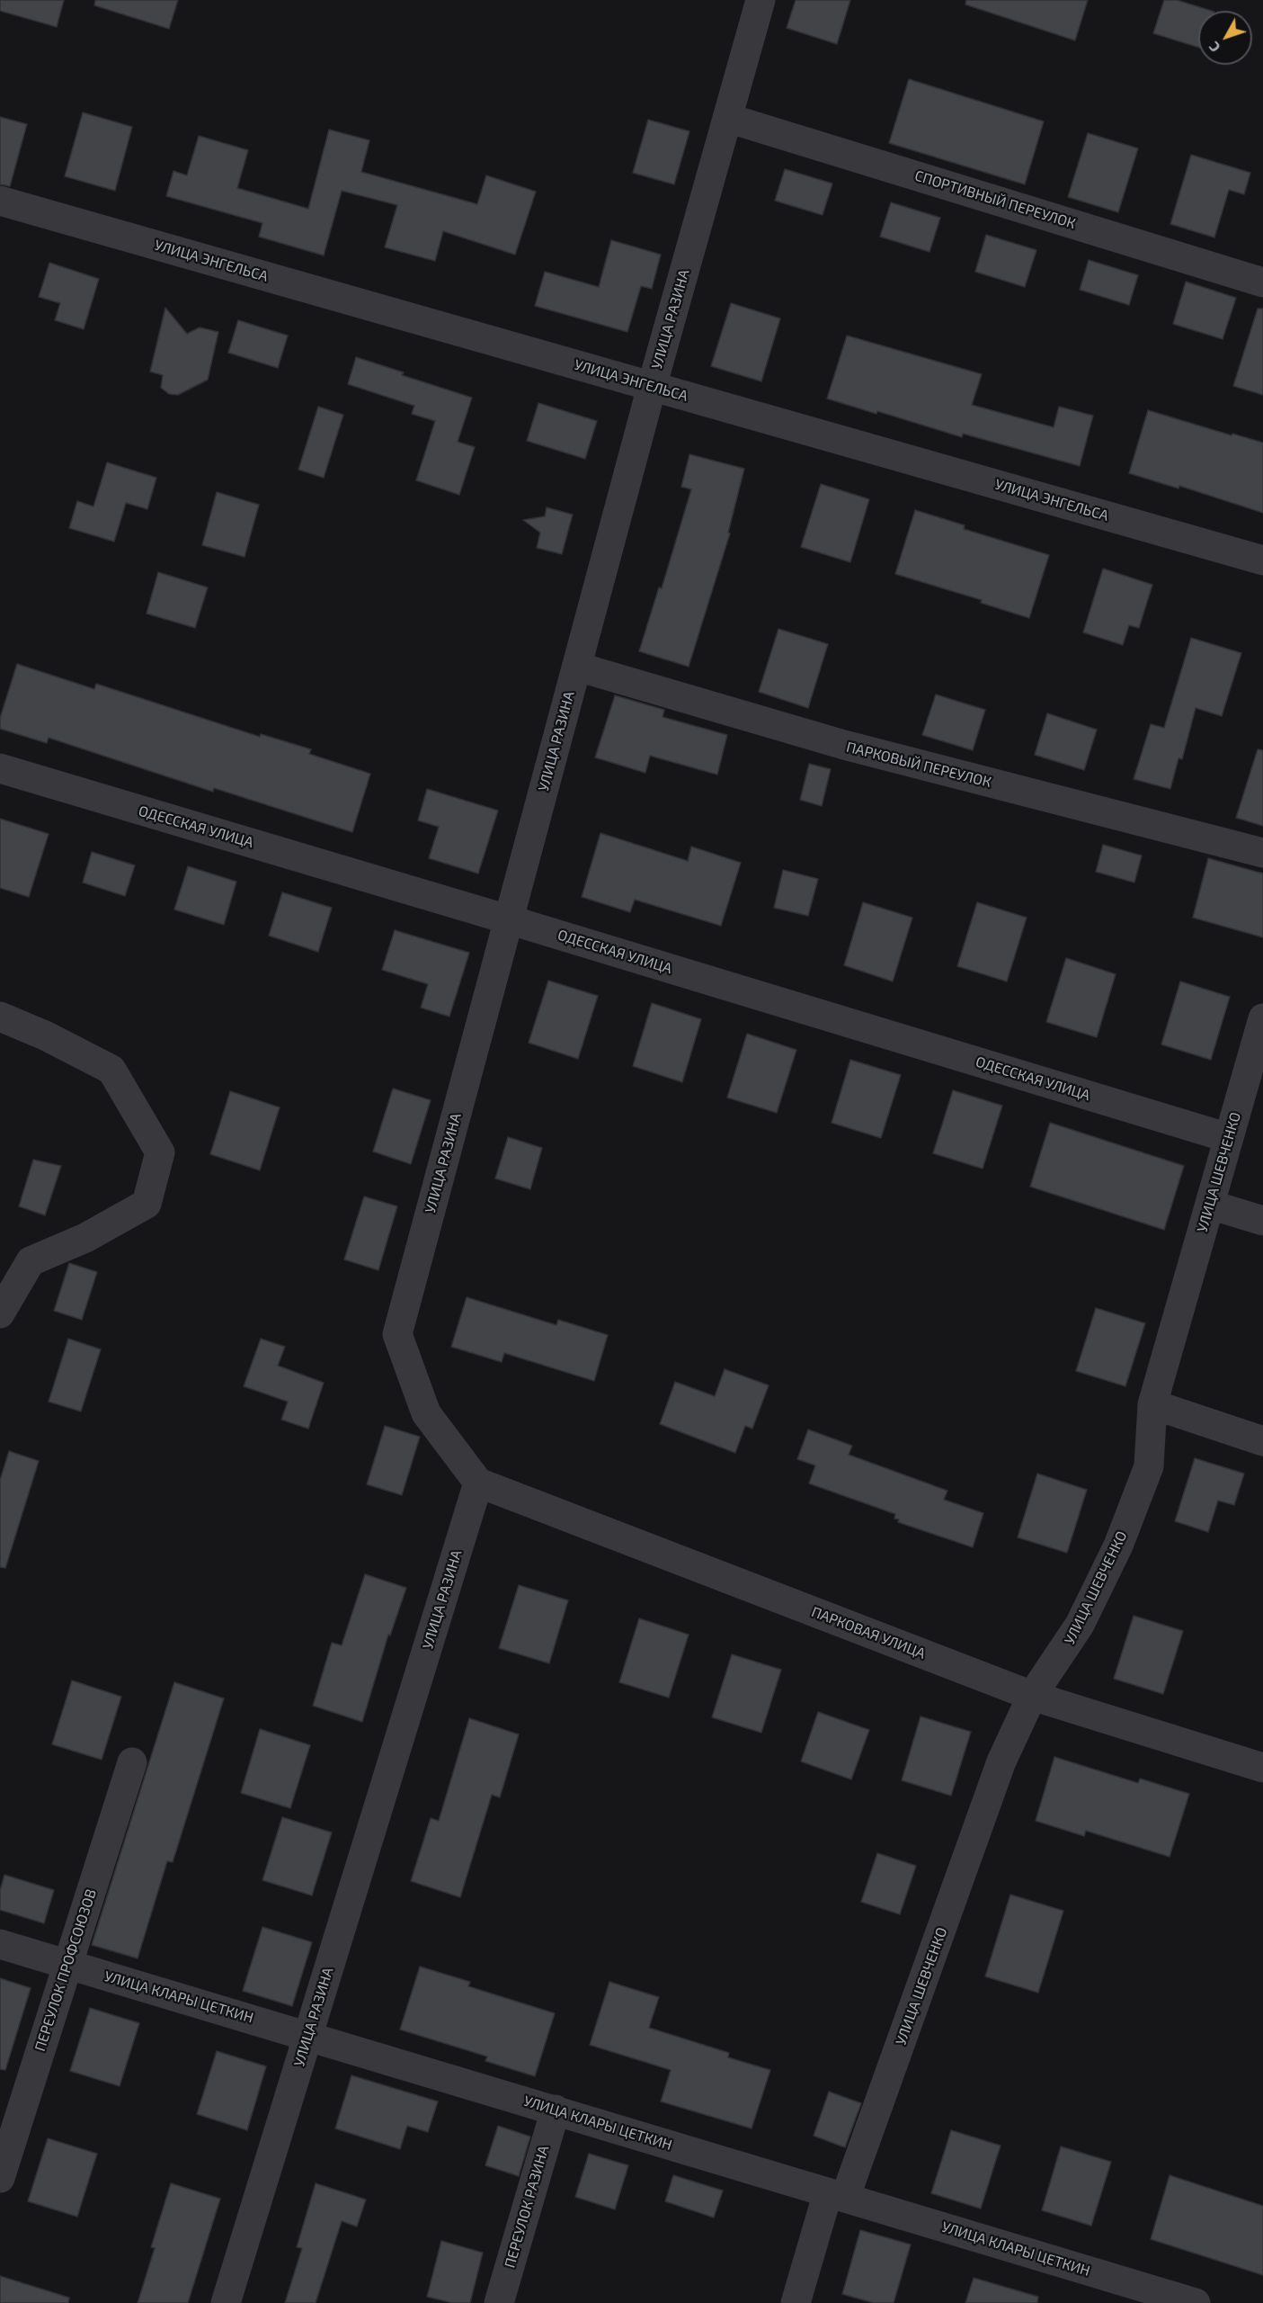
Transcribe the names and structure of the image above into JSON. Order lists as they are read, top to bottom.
{
  "streets": {
    "street": [
      "СПОРТИВНЫЙ ПЕРЕУЛОК",
      "УЛИЦА ЭНГЕЛЬСА",
      "УЛИЦА РАЗИНА",
      "ПАРКОВЫЙ ПЕРЕУЛОК",
      "ОДЕССКАЯ УЛИЦА",
      "УЛИЦА ШЕВЧЕНКО",
      "ПАРКОВАЯ УЛИЦА",
      "ПЕРЕУЛОК ПРОФСОЮЗОВ",
      "УЛИЦА КЛАРЫ ЦЕТКИН",
      "ПЕРЕУЛОК РАЗИНА"
    ]
  },
  "crossings": [
    ["СПОРТИВНЫЙ ПЕРЕУЛОК", "УЛИЦА РАЗИНА"],
    ["УЛИЦА ЭНГЕЛЬСА", "УЛИЦА РАЗИНА"],
    ["УЛИЦА РАЗИНА", "ПАРКОВЫЙ ПЕРЕУЛОК"],
    ["УЛИЦА РАЗИНА", "ОДЕССКАЯ УЛИЦА"],
    ["УЛИЦА РАЗИНА", "ПАРКОВАЯ УЛИЦА"],
    ["УЛИЦА РАЗИНА", "УЛИЦА КЛАРЫ ЦЕТКИН"],
    ["ОДЕССКАЯ УЛИЦА", "УЛИЦА ШЕВЧЕНКО"],
    ["УЛИЦА ШЕВЧЕНКО", "ПАРКОВАЯ УЛИЦА"],
    ["УЛИЦА ШЕВЧЕНКО", "УЛИЦА КЛАРЫ ЦЕТКИН"],
    ["ПЕРЕУЛОК ПРОФСОЮЗОВ", "УЛИЦА КЛАРЫ ЦЕТКИН"],
    ["УЛИЦА КЛАРЫ ЦЕТКИН", "ПЕРЕУЛОК РАЗИНА"]
  ],
  "north": "bottom left"
}
